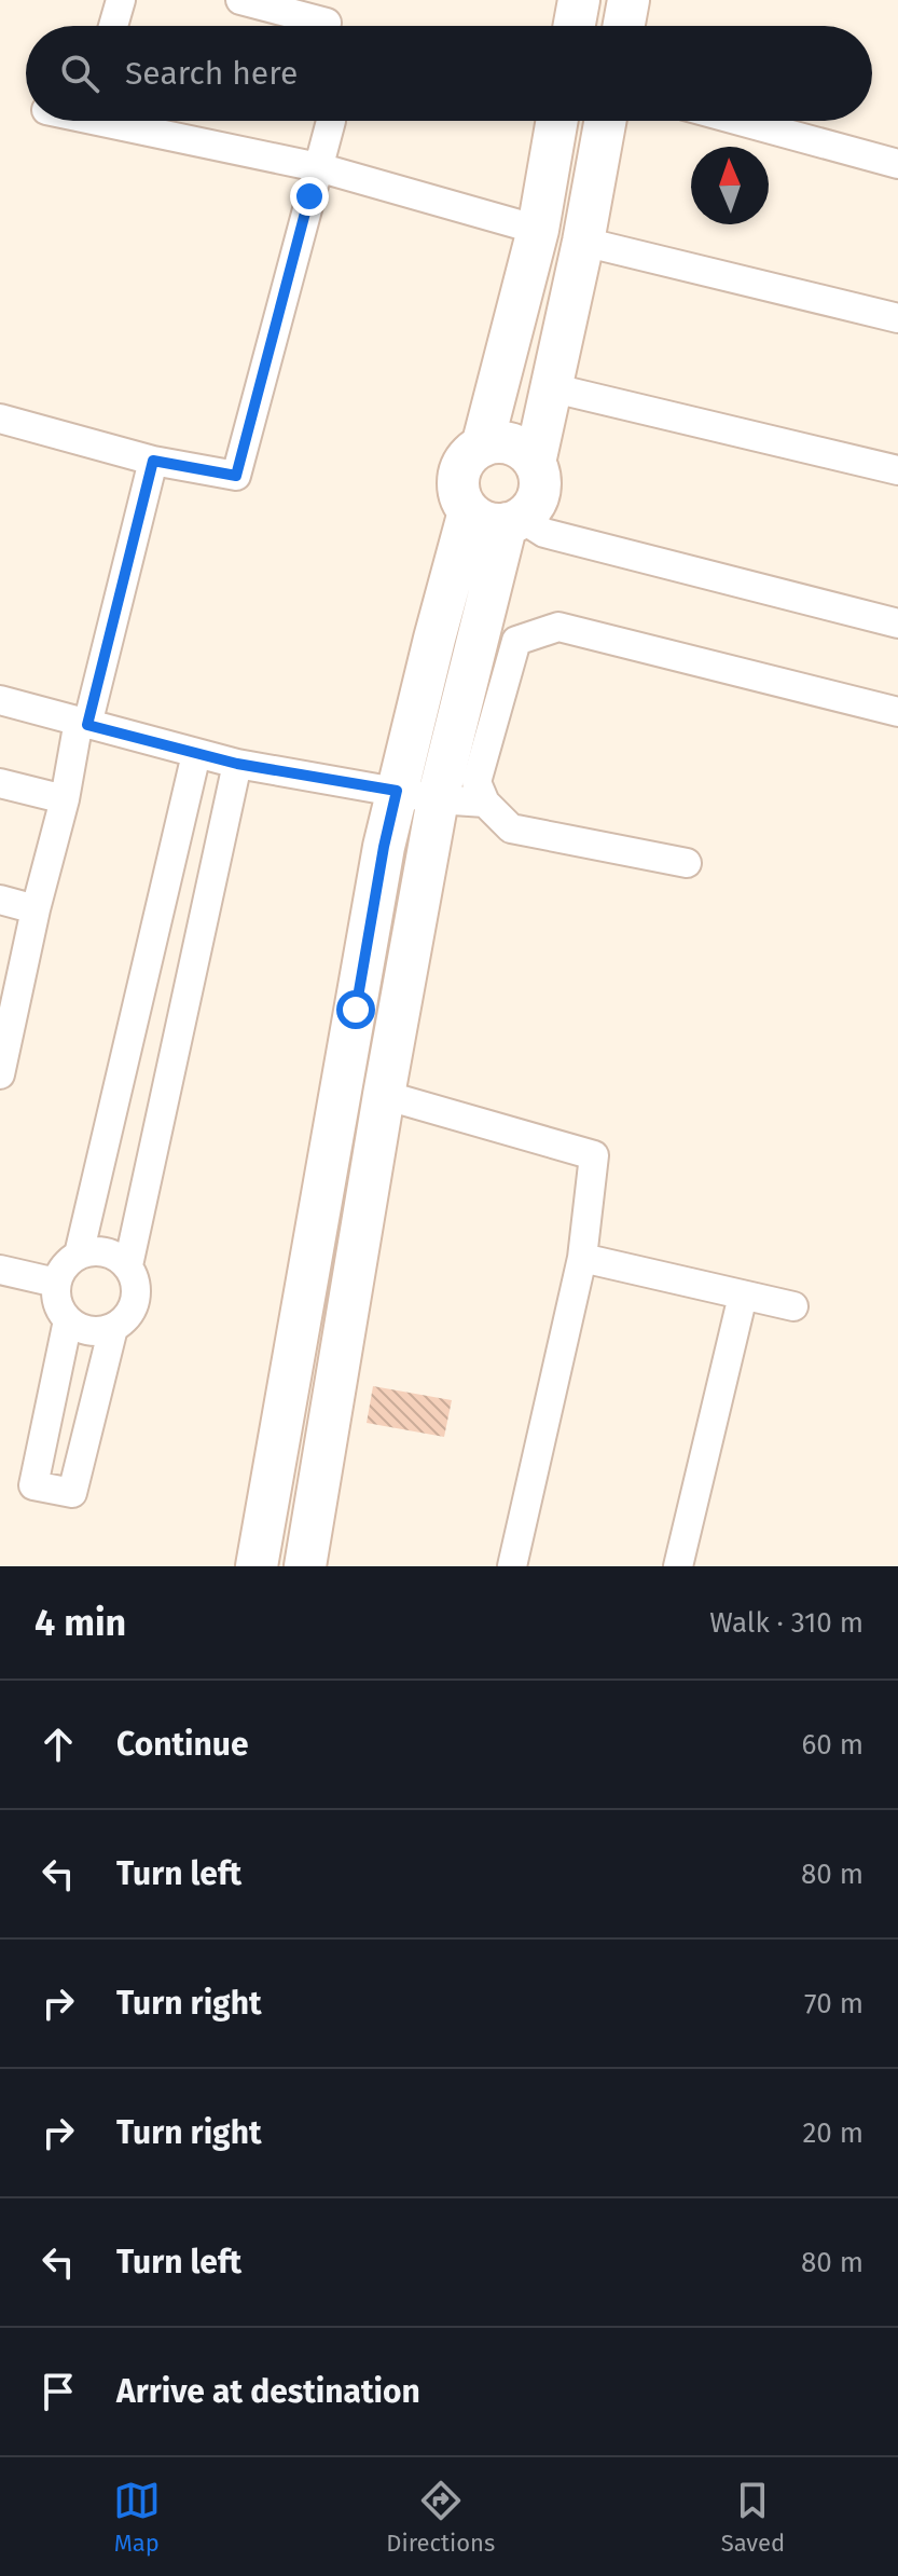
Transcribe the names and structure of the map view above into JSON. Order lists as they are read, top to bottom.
{
  "north": "top",
  "page": {
    "search": "Search here",
    "heading": ["4 min", "Walk · 310 m"],
    "list": [
      ["Continue", "60 m"],
      ["Turn left", "80 m"],
      ["Turn right", "70 m"],
      ["Turn right", "20 m"],
      ["Turn left", "80 m"],
      "Arrive at destination"
    ],
    "nav": ["Map", "Directions", "Saved"]
  }
}
